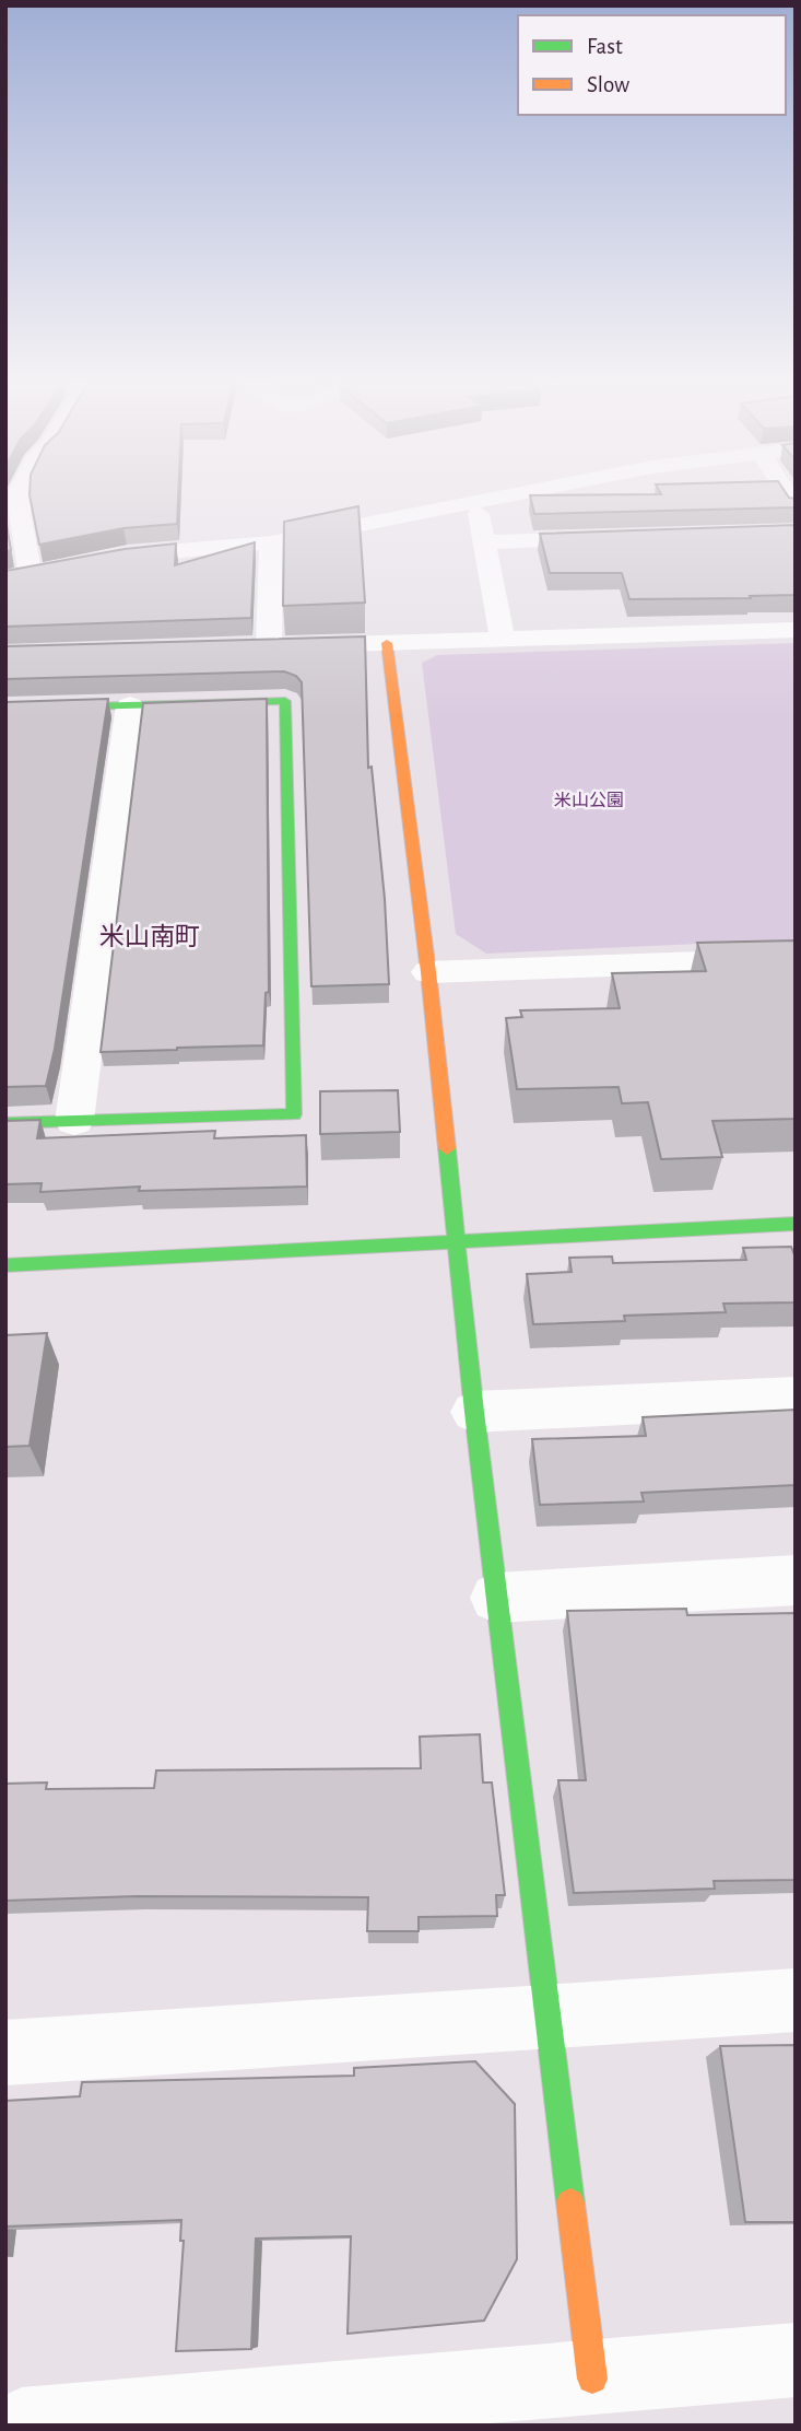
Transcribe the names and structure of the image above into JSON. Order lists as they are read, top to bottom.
{
  "districts": ["米山南町"],
  "parks": ["米山公園"],
  "legend": ["Fast", "Slow"]
}
